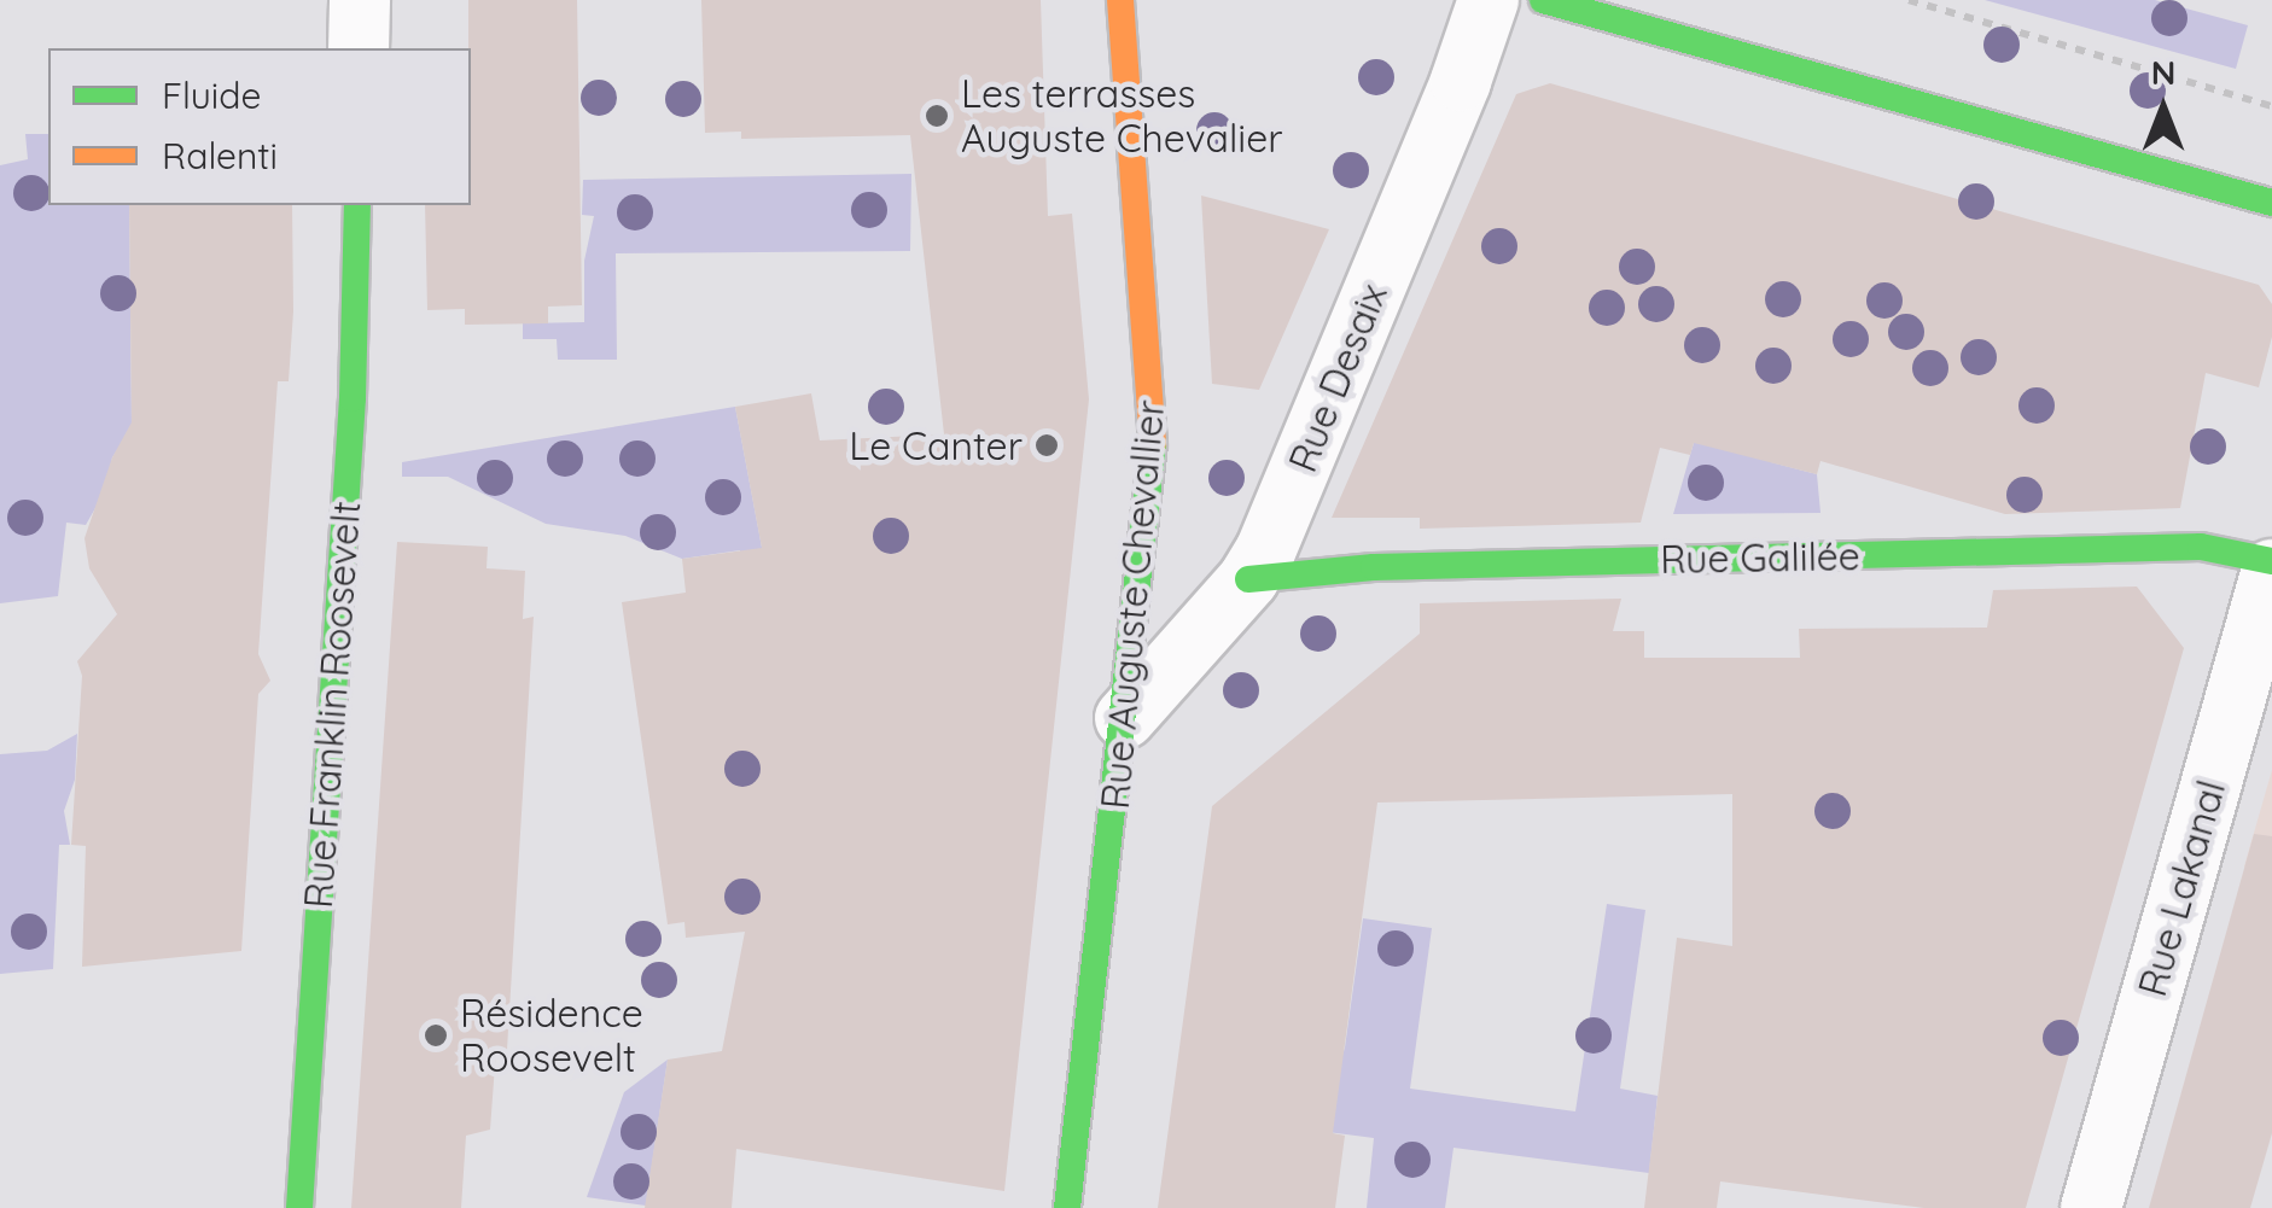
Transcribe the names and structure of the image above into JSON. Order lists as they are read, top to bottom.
{
  "streets": {
    "street": [
      "Rue Desaix",
      "Rue Galilée",
      "Rue Auguste Chevallier",
      "Rue Franklin Roosevelt",
      "Rue Lakanal"
    ]
  },
  "crossings": [
    ["Rue Desaix", "Rue Galilée"],
    ["Rue Desaix", "Rue Auguste Chevallier"],
    ["Rue Galilée", "Rue Lakanal"]
  ],
  "places": ["Les terrasses Auguste Chevalier", "Le Canter", "Résidence Roosevelt"],
  "legend": ["Fluide", "Ralenti"],
  "north": "top"
}
